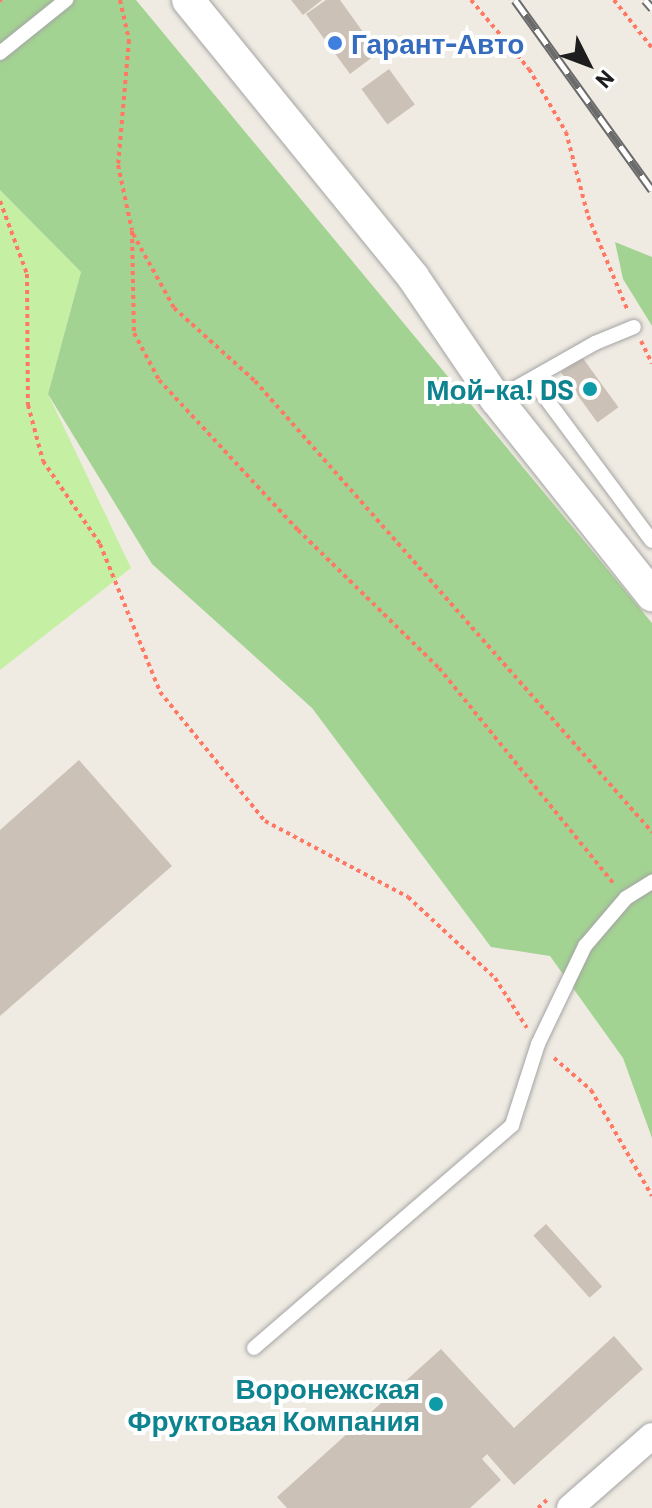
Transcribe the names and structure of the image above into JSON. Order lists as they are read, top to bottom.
{
  "places": ["Гарант-Авто", "Мой-ка! DS", "Воронежская Фруктовая Компания"],
  "north": "bottom right"
}
